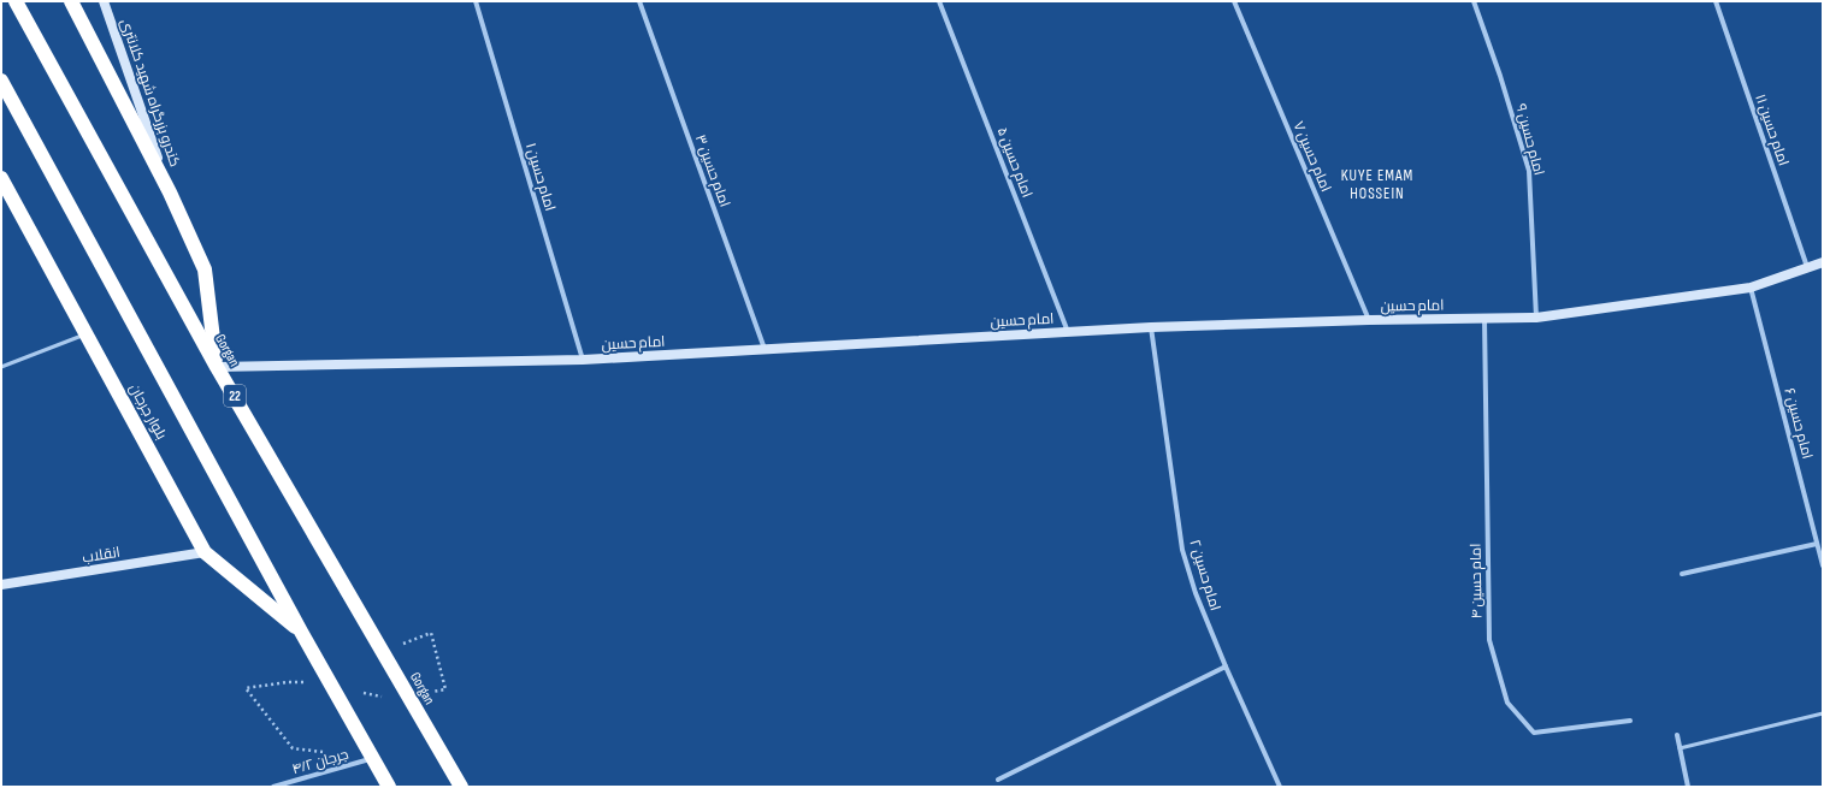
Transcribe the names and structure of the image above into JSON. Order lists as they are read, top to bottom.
{
  "streets": {
    "highway": ["Gorgan", "22", "بلوار جرجان"],
    "street": [
      "کندرو بزرگراه شهید کلانتری",
      "امام حسین ۱۱",
      "امام حسین ۹",
      "امام حسین ۷",
      "امام حسین ۵",
      "امام حسین ۳",
      "امام حسین ۱",
      "امام حسین",
      "امام حسین ۶",
      "انقلاب",
      "امام حسین ۲",
      "امام حسین ۴",
      "۴/۲ جرجان"
    ]
  },
  "crossings": [
    ["امام حسین ۱۱", "امام حسین"],
    ["امام حسین ۹", "امام حسین"],
    ["امام حسین ۷", "امام حسین"],
    ["امام حسین ۵", "امام حسین"],
    ["امام حسین ۳", "امام حسین"],
    ["امام حسین ۱", "امام حسین"],
    ["امام حسین", "Gorgan"],
    ["امام حسین", "امام حسین ۶"],
    ["امام حسین", "امام حسین ۲"],
    ["امام حسین", "امام حسین ۴"],
    ["بلوار جرجان", "انقلاب"]
  ],
  "districts": ["KUYE EMAM HOSSEIN"]
}
